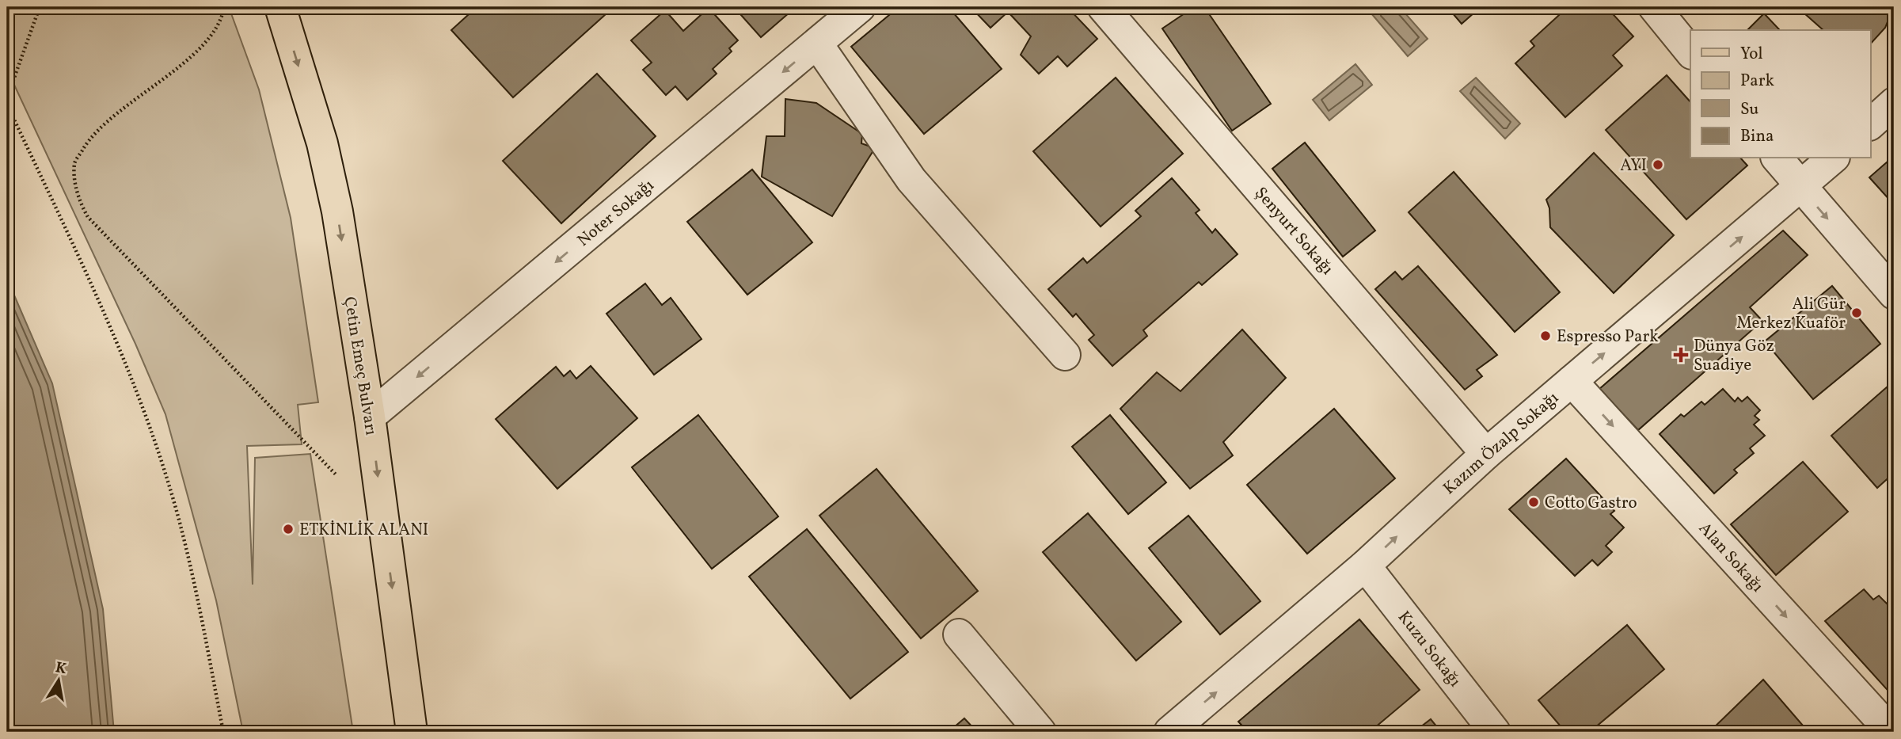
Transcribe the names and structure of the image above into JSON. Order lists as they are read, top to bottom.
{
  "streets": {
    "main road": ["Çetin Emeç Bulvarı"],
    "street": [
      "Noter Sokağı",
      "Şenyurt Sokağı",
      "Kazım Özalp Sokağı",
      "Alan Sokağı",
      "Kuzu Sokağı"
    ]
  },
  "crossings": [
    ["Noter Sokağı", "Çetin Emeç Bulvarı"],
    ["Şenyurt Sokağı", "Kazım Özalp Sokağı"],
    ["Kazım Özalp Sokağı", "Alan Sokağı"],
    ["Kazım Özalp Sokağı", "Kuzu Sokağı"]
  ],
  "one_way": [
    "Noter Sokağı",
    "Çetin Emeç Bulvarı",
    "Kazım Özalp Sokağı",
    "Alan Sokağı"
  ],
  "places": {
    "other": [
      "AYI",
      "Ali Gür Merkez Kuaför",
      "Espresso Park",
      "Cotto Gastro",
      "ETKİNLİK ALANI"
    ],
    "health": ["Dünya Göz Suadiye"]
  },
  "legend": [
    "Yol",
    "Park",
    "Su",
    "Bina"
  ],
  "north": "top"
}
